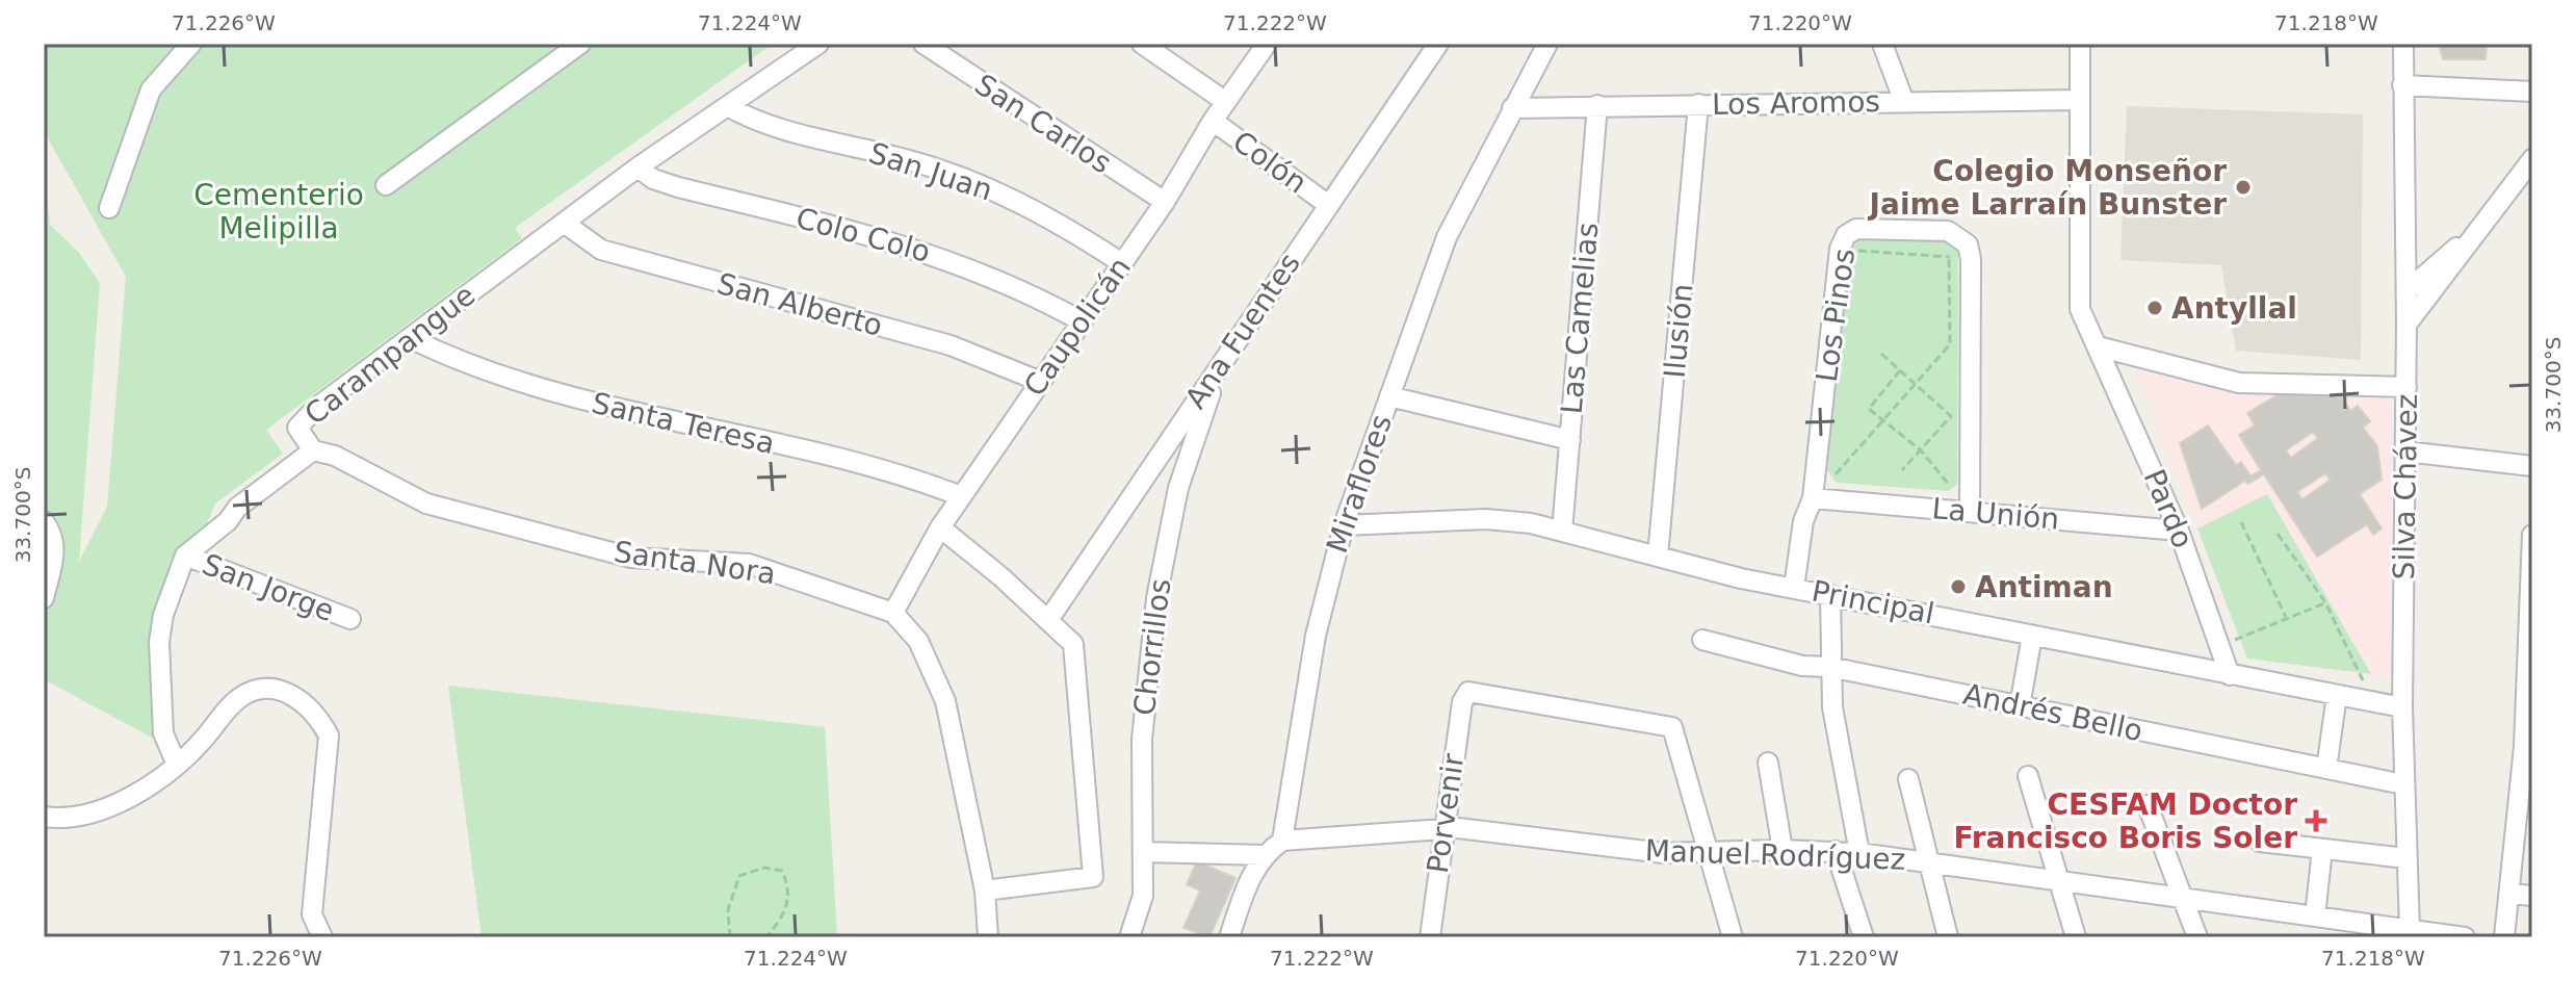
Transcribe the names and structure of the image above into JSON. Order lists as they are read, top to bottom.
{
  "streets": {
    "street": [
      "Los Aromos",
      "San Carlos",
      "Colón",
      "San Juan",
      "Colo Colo",
      "San Alberto",
      "Los Pinos",
      "Las Camelias",
      "Caupolicán",
      "Ana Fuentes",
      "Ilusión",
      "Carampangue",
      "Santa Teresa",
      "Miraflores",
      "Silva Chávez",
      "Pardo",
      "La Unión",
      "Santa Nora",
      "San Jorge",
      "Principal",
      "Chorrillos",
      "Andrés Bello",
      "Porvenir",
      "Manuel Rodríguez"
    ]
  },
  "crossings": [
    ["Los Aromos", "Las Camelias"],
    ["Los Aromos", "Ilusión"],
    ["Los Aromos", "Miraflores"],
    ["Los Aromos", "Pardo"],
    ["San Carlos", "Caupolicán"],
    ["Colón", "Caupolicán"],
    ["Colón", "Ana Fuentes"],
    ["San Juan", "Caupolicán"],
    ["San Juan", "Carampangue"],
    ["Colo Colo", "Caupolicán"],
    ["Colo Colo", "Carampangue"],
    ["San Alberto", "Caupolicán"],
    ["San Alberto", "Carampangue"],
    ["Los Pinos", "La Unión"],
    ["Los Pinos", "Principal"],
    ["Las Camelias", "Principal"],
    ["Caupolicán", "Santa Teresa"],
    ["Caupolicán", "Santa Nora"],
    ["Ana Fuentes", "Chorrillos"],
    ["Ilusión", "Principal"],
    ["Carampangue", "Santa Teresa"],
    ["Carampangue", "Santa Nora"],
    ["Carampangue", "San Jorge"],
    ["Miraflores", "Principal"],
    ["Miraflores", "Manuel Rodríguez"],
    ["Silva Chávez", "Principal"],
    ["Silva Chávez", "Andrés Bello"],
    ["Silva Chávez", "Manuel Rodríguez"],
    ["Pardo", "La Unión"],
    ["Pardo", "Principal"],
    ["Porvenir", "Manuel Rodríguez"]
  ],
  "parks": ["Cementerio Melipilla"],
  "places": {
    "other": ["Colegio Monseñor Jaime Larraín Bunster", "Antyllal", "Antiman"],
    "health": ["CESFAM Doctor Francisco Boris Soler"]
  },
  "coordinates": [
    "71.226°W",
    "71.224°W",
    "71.222°W",
    "71.220°W",
    "71.218°W",
    "33.700°S"
  ]
}
